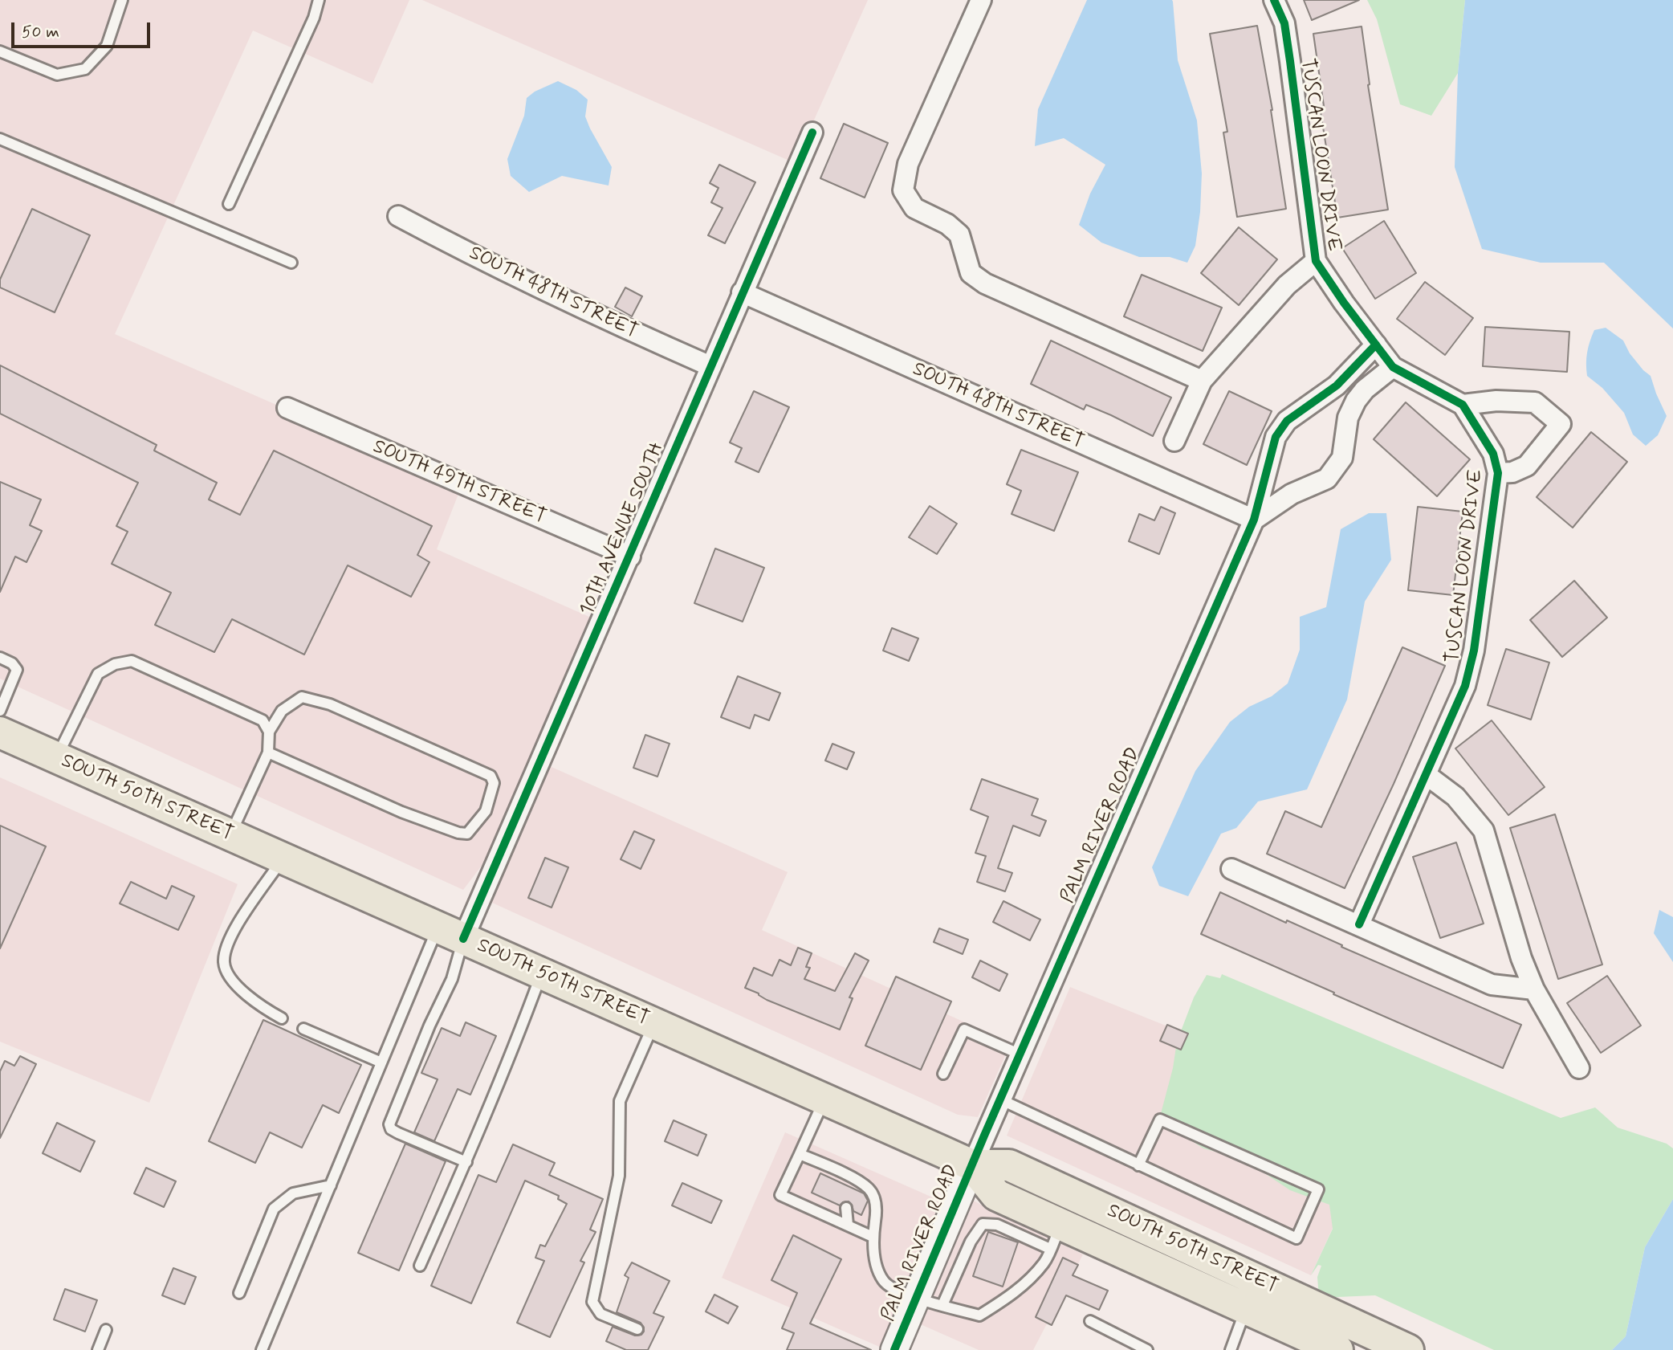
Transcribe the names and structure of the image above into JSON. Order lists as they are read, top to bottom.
{
  "streets": {
    "main road": ["SOUTH 50TH STREET"],
    "street": [
      "TUSCAN LOON DRIVE",
      "SOUTH 48TH STREET",
      "SOUTH 49TH STREET",
      "10TH AVENUE SOUTH",
      "PALM RIVER ROAD"
    ]
  },
  "crossings": [
    ["TUSCAN LOON DRIVE", "PALM RIVER ROAD"],
    ["SOUTH 48TH STREET", "10TH AVENUE SOUTH"],
    ["SOUTH 48TH STREET", "PALM RIVER ROAD"],
    ["SOUTH 49TH STREET", "10TH AVENUE SOUTH"],
    ["10TH AVENUE SOUTH", "SOUTH 50TH STREET"],
    ["SOUTH 50TH STREET", "PALM RIVER ROAD"]
  ],
  "scale_bar": "50 m"
}
